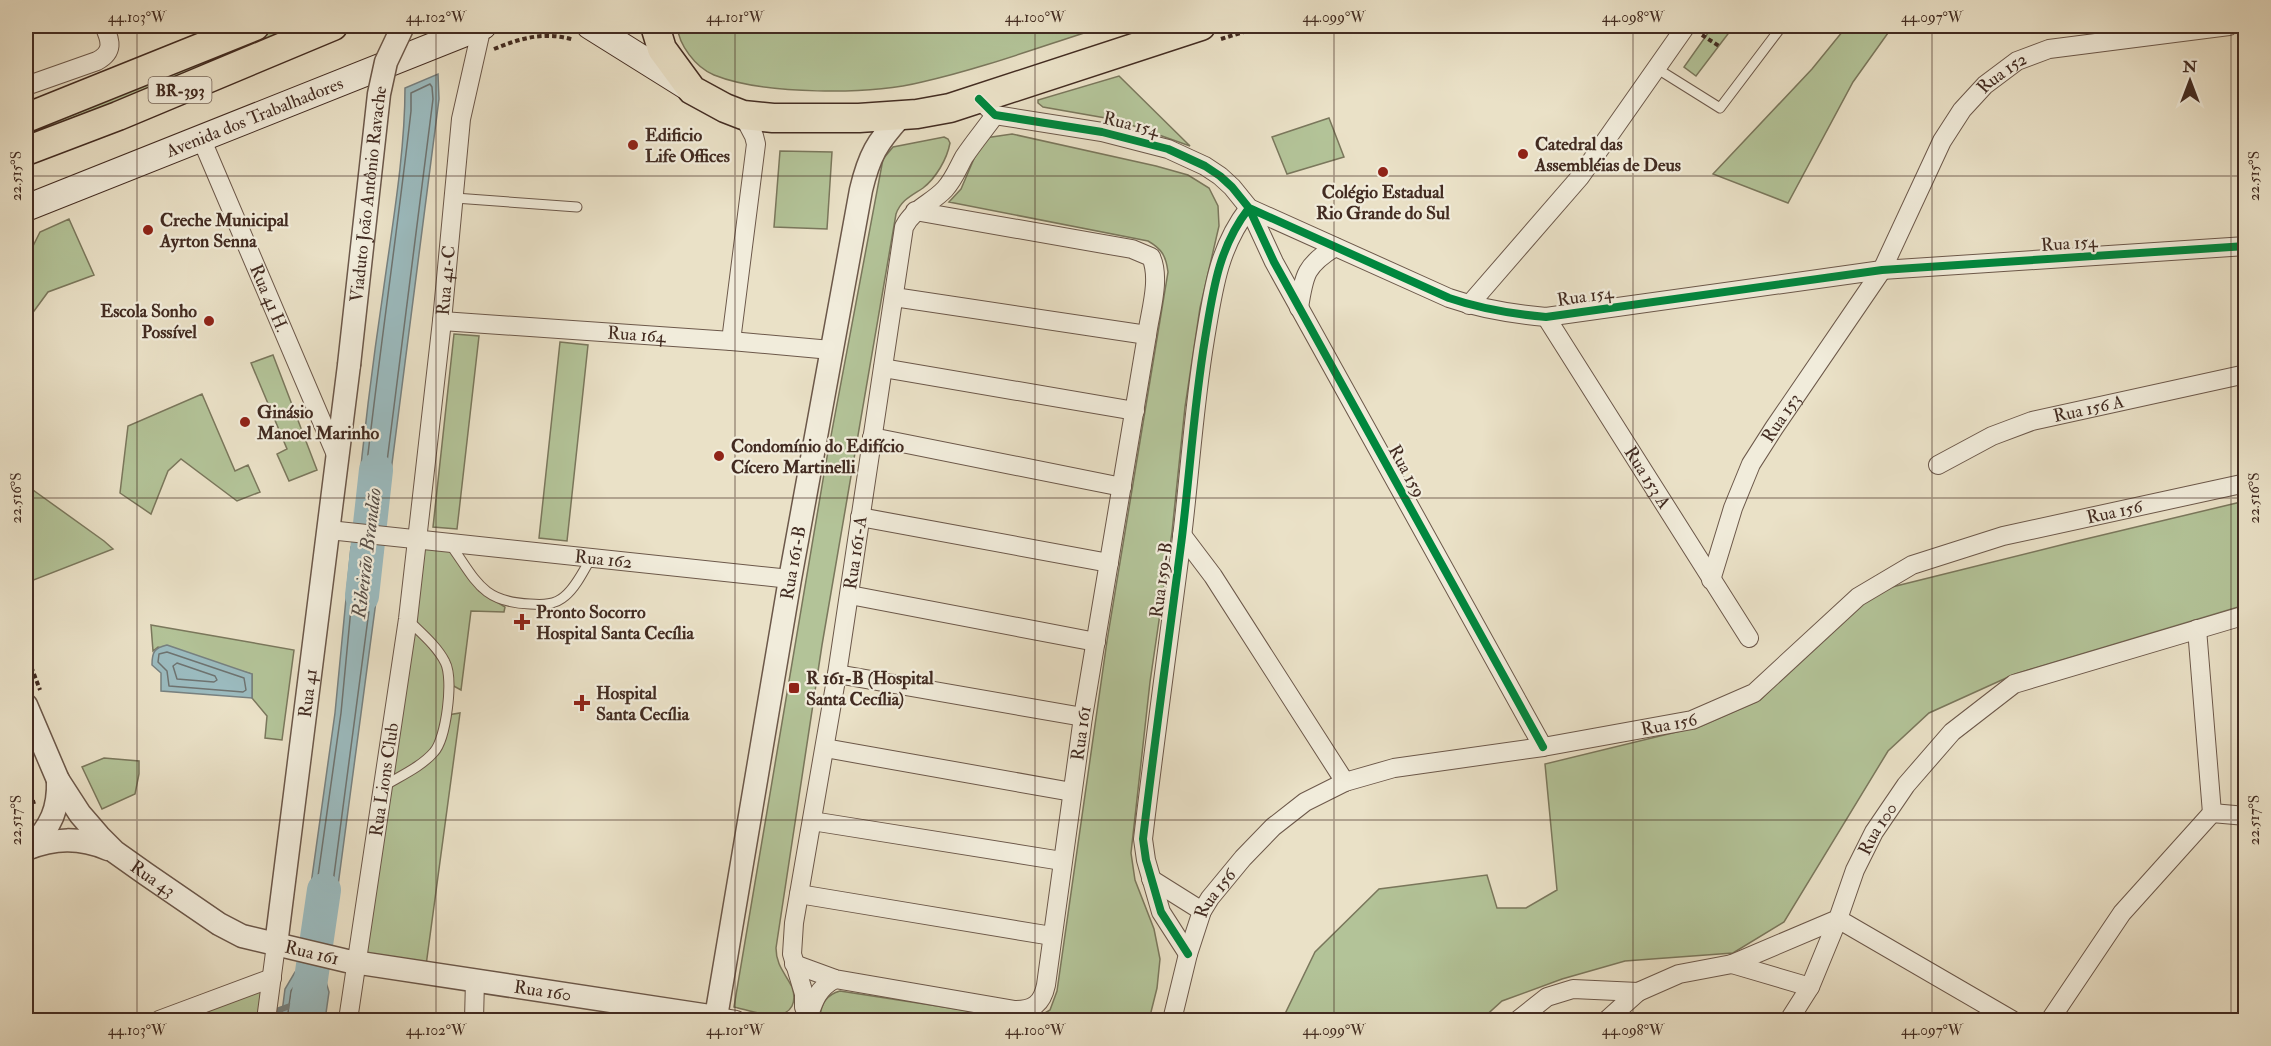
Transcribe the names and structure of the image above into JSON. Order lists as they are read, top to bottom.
{
  "streets": {
    "main road": ["BR-393", "Avenida dos Trabalhadores"],
    "street": [
      "Rua 152",
      "Rua 154",
      "Viaduto João Antônio Ravache",
      "Rua 41-C",
      "Rua 41 H.",
      "Rua 164",
      "Rua 156 A",
      "Rua 153",
      "Rua 159",
      "Rua 153 A",
      "Rua 156",
      "Rua 161-A",
      "Rua 162",
      "Rua 161-B",
      "Rua 159-B",
      "Rua 41",
      "Rua 161",
      "Rua Lions Club",
      "Rua 100",
      "Rua 43",
      "Rua 160"
    ]
  },
  "crossings": [
    ["Rua 152", "Rua 154"],
    ["Rua 152", "Rua 153"],
    ["Avenida dos Trabalhadores", "Rua 41-C"],
    ["Avenida dos Trabalhadores", "Rua 41 H."],
    ["Rua 154", "Rua 153"],
    ["Rua 154", "Rua 159"],
    ["Rua 154", "Rua 153 A"],
    ["Rua 154", "Rua 161-A"],
    ["Rua 154", "Rua 159-B"],
    ["Viaduto João Antônio Ravache", "Rua 41"],
    ["Rua 41-C", "Rua 164"],
    ["Rua 41-C", "Rua 162"],
    ["Rua 41-C", "Rua Lions Club"],
    ["Rua 41 H.", "Rua 41"],
    ["Rua 164", "Rua 161-B"],
    ["Rua 153", "Rua 153 A"],
    ["Rua 159", "Rua 156"],
    ["Rua 159", "Rua 159-B"],
    ["Rua 156", "Rua 159-B"],
    ["Rua 161-A", "Rua 161"],
    ["Rua 162", "Rua 161-B"],
    ["Rua 162", "Rua 41"],
    ["Rua 162", "Rua Lions Club"],
    ["Rua 161-B", "Rua 160"],
    ["Rua 41", "Rua 161"],
    ["Rua 41", "Rua 43"],
    ["Rua 161", "Rua Lions Club"],
    ["Rua 161", "Rua 43"],
    ["Rua 161", "Rua 160"],
    ["Rua Lions Club", "Rua 160"]
  ],
  "water": ["Ribeirão Brandão"],
  "places": {
    "other": [
      "Edificio Life Offices",
      "Catedral das Assembléias de Deus",
      "Colégio Estadual Rio Grande do Sul",
      "Creche Municipal Ayrton Senna",
      "Escola Sonho Possível",
      "Ginásio Manoel Marinho",
      "Condomínio do Edifício Cícero Martinelli"
    ],
    "health": ["Pronto Socorro Hospital Santa Cecília", "Hospital Santa Cecília"],
    "transit": ["R 161-B (Hospital Santa Cecília)"]
  },
  "north": "top",
  "coordinates": [
    "44.103°W",
    "44.102°W",
    "44.101°W",
    "44.100°W",
    "44.099°W",
    "44.098°W",
    "44.097°W",
    "22.515°S",
    "22.516°S",
    "22.517°S"
  ]
}
